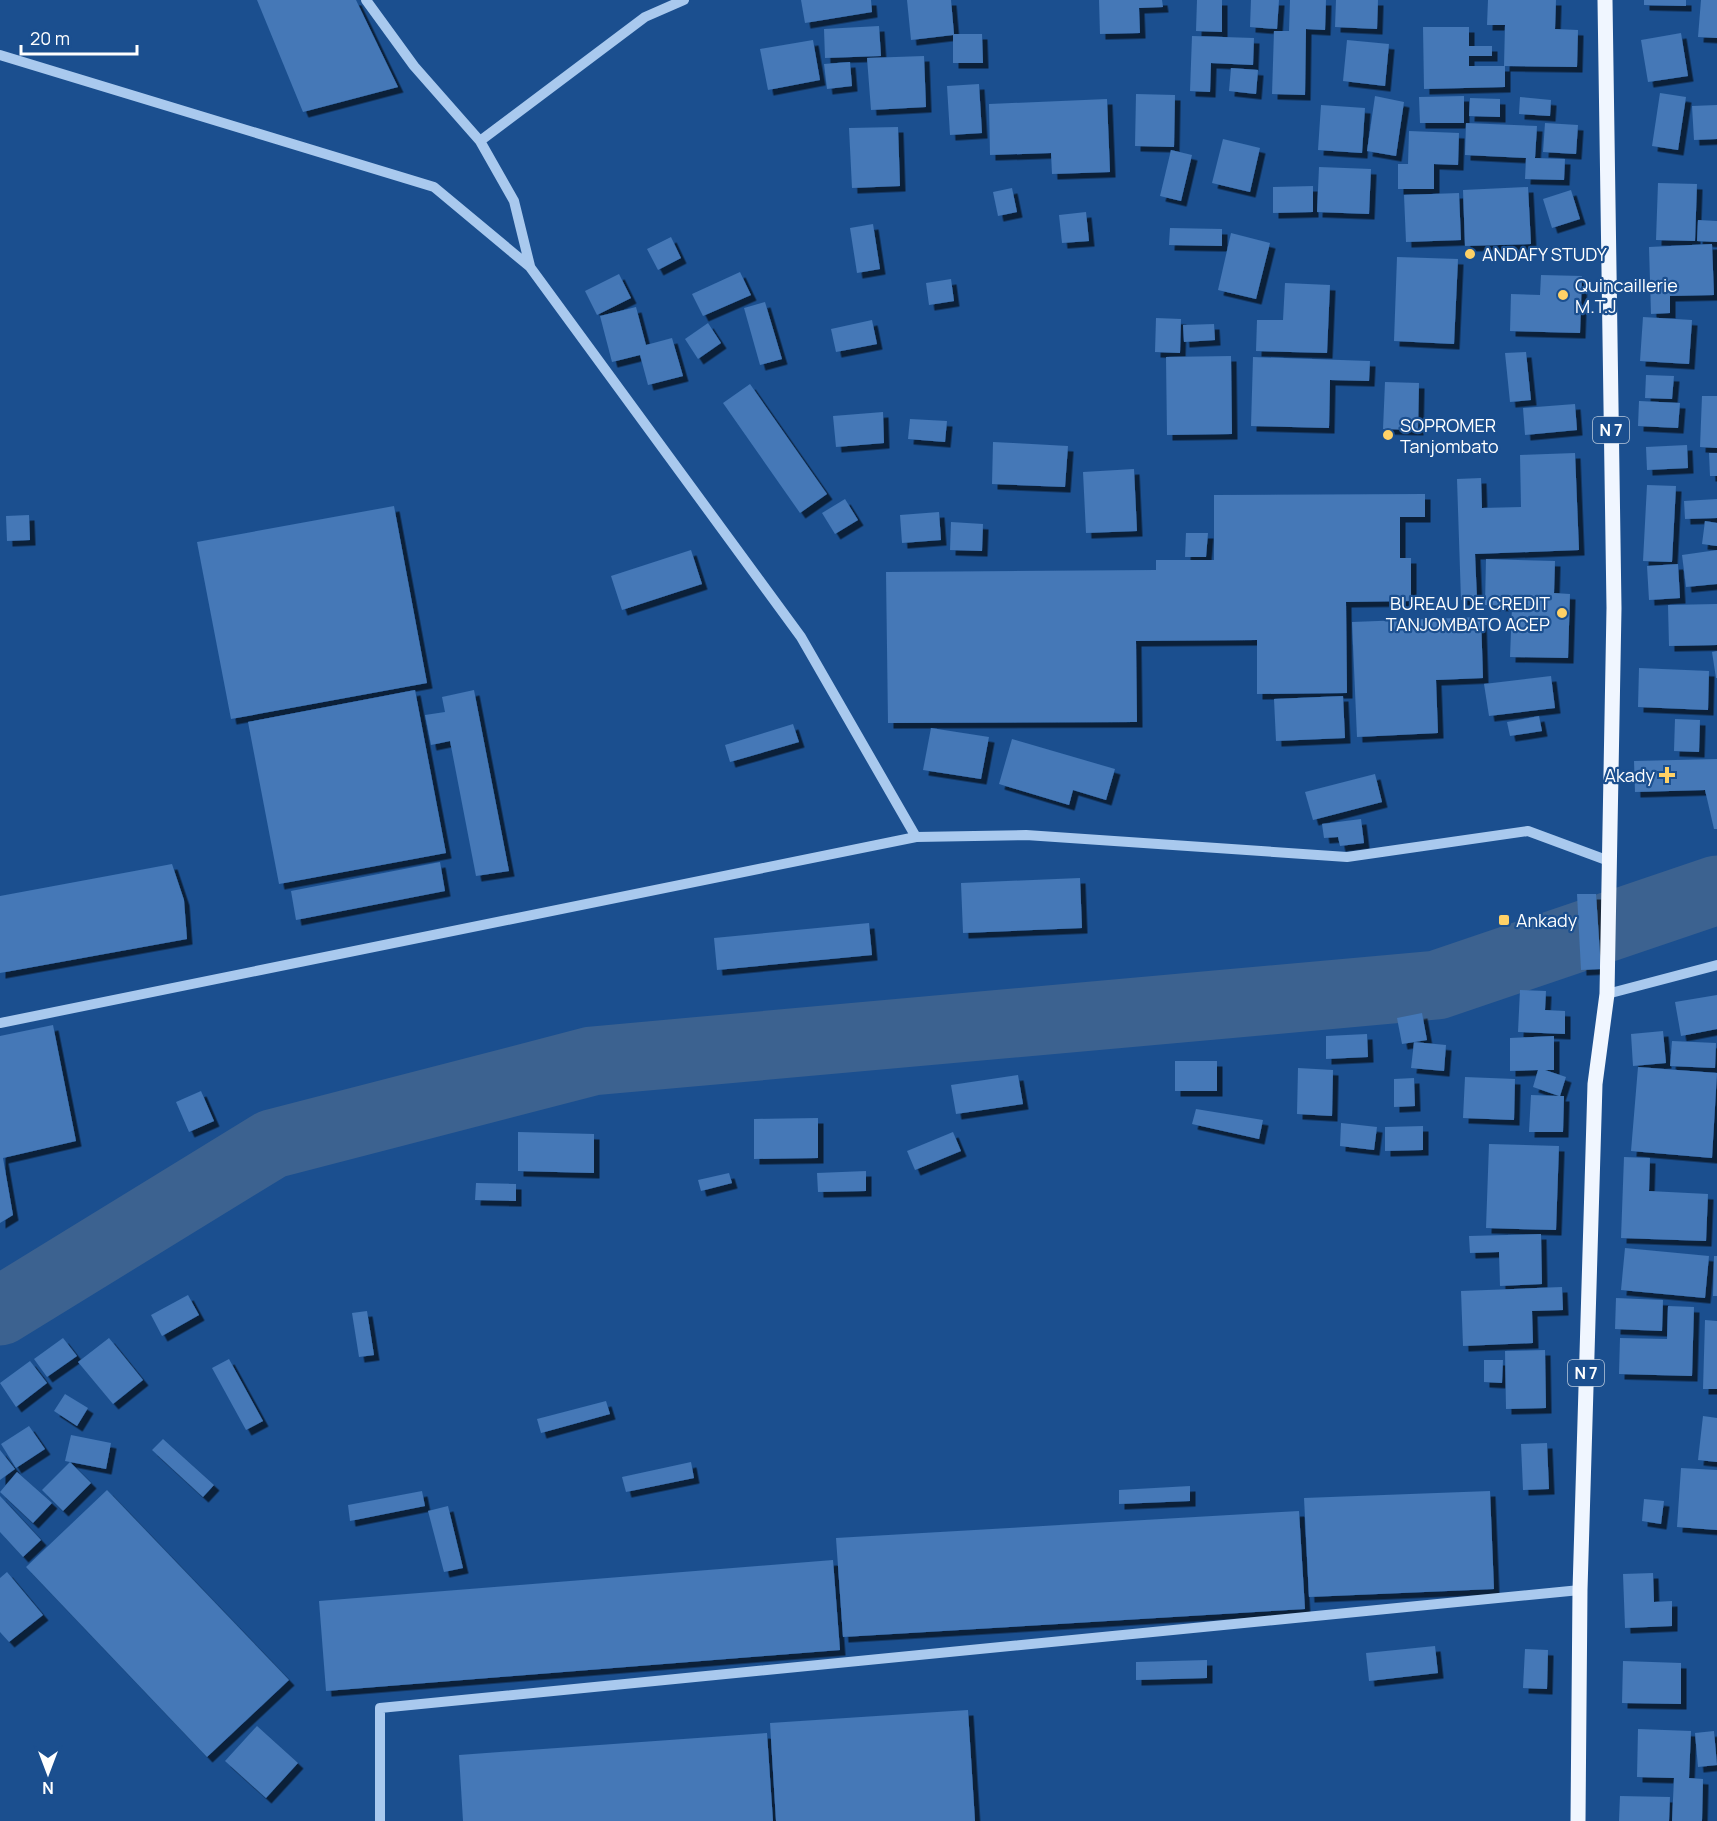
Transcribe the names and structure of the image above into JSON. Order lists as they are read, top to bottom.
{
  "streets": {
    "main road": ["N 7"]
  },
  "places": {
    "other": [
      "ANDAFY STUDY",
      "Quincaillerie M.T.J",
      "SOPROMER Tanjombato",
      "BUREAU DE CREDIT TANJOMBATO ACEP"
    ],
    "health": ["Akady"],
    "transit": ["Ankady"]
  },
  "scale_bar": "20 m",
  "north": "bottom"
}
